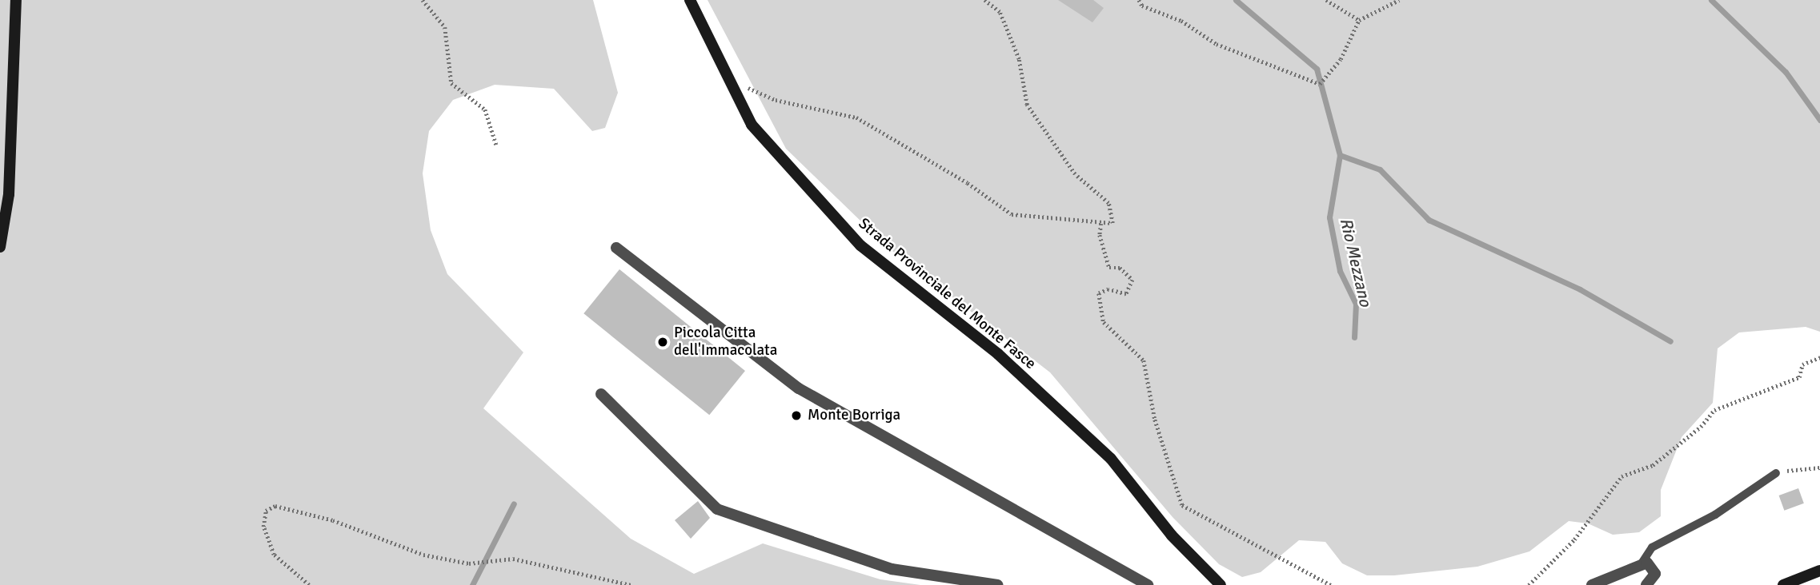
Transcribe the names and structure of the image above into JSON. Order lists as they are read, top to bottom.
{
  "streets": {
    "main road": ["Strada Provinciale del Monte Fasce"]
  },
  "water": ["Rio Mezzano"],
  "places": ["Piccola Citta dell'Immacolata", "Monte Borriga"]
}
